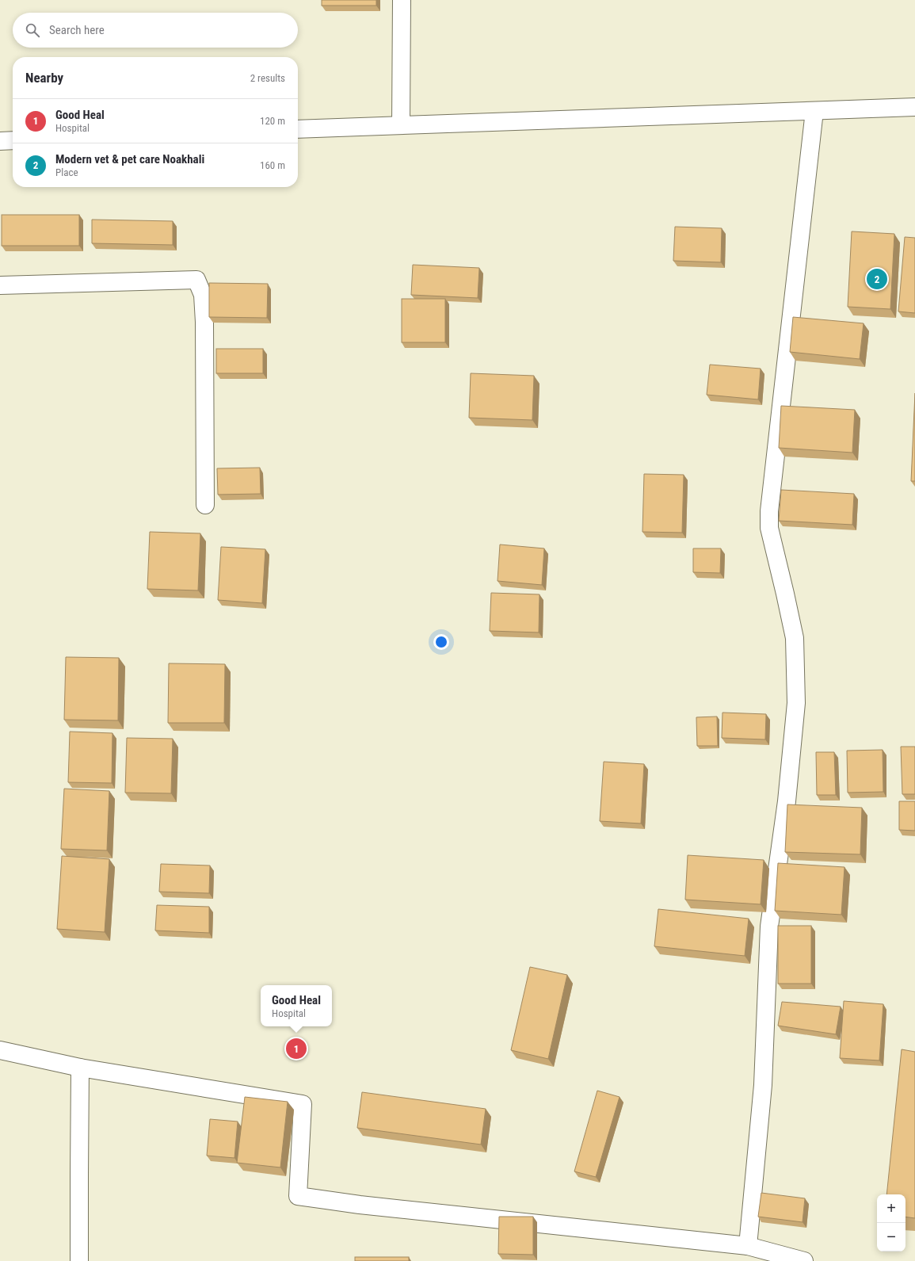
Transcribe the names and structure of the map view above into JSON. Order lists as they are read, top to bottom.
{
  "page": {
    "search": "Search here",
    "heading": ["Nearby", "2 results"],
    "list": [
      {
        "mark": "1",
        "name": "Good Heal",
        "note": "Hospital",
        "value": "120 m"
      },
      {
        "mark": "2",
        "name": "Modern vet & pet care Noakhali",
        "note": "Place",
        "value": "160 m"
      }
    ],
    "pins": ["2", "1"],
    "popup": ["Good Heal", "Hospital"],
    "map_buttons": ["+", "−"]
  }
}
